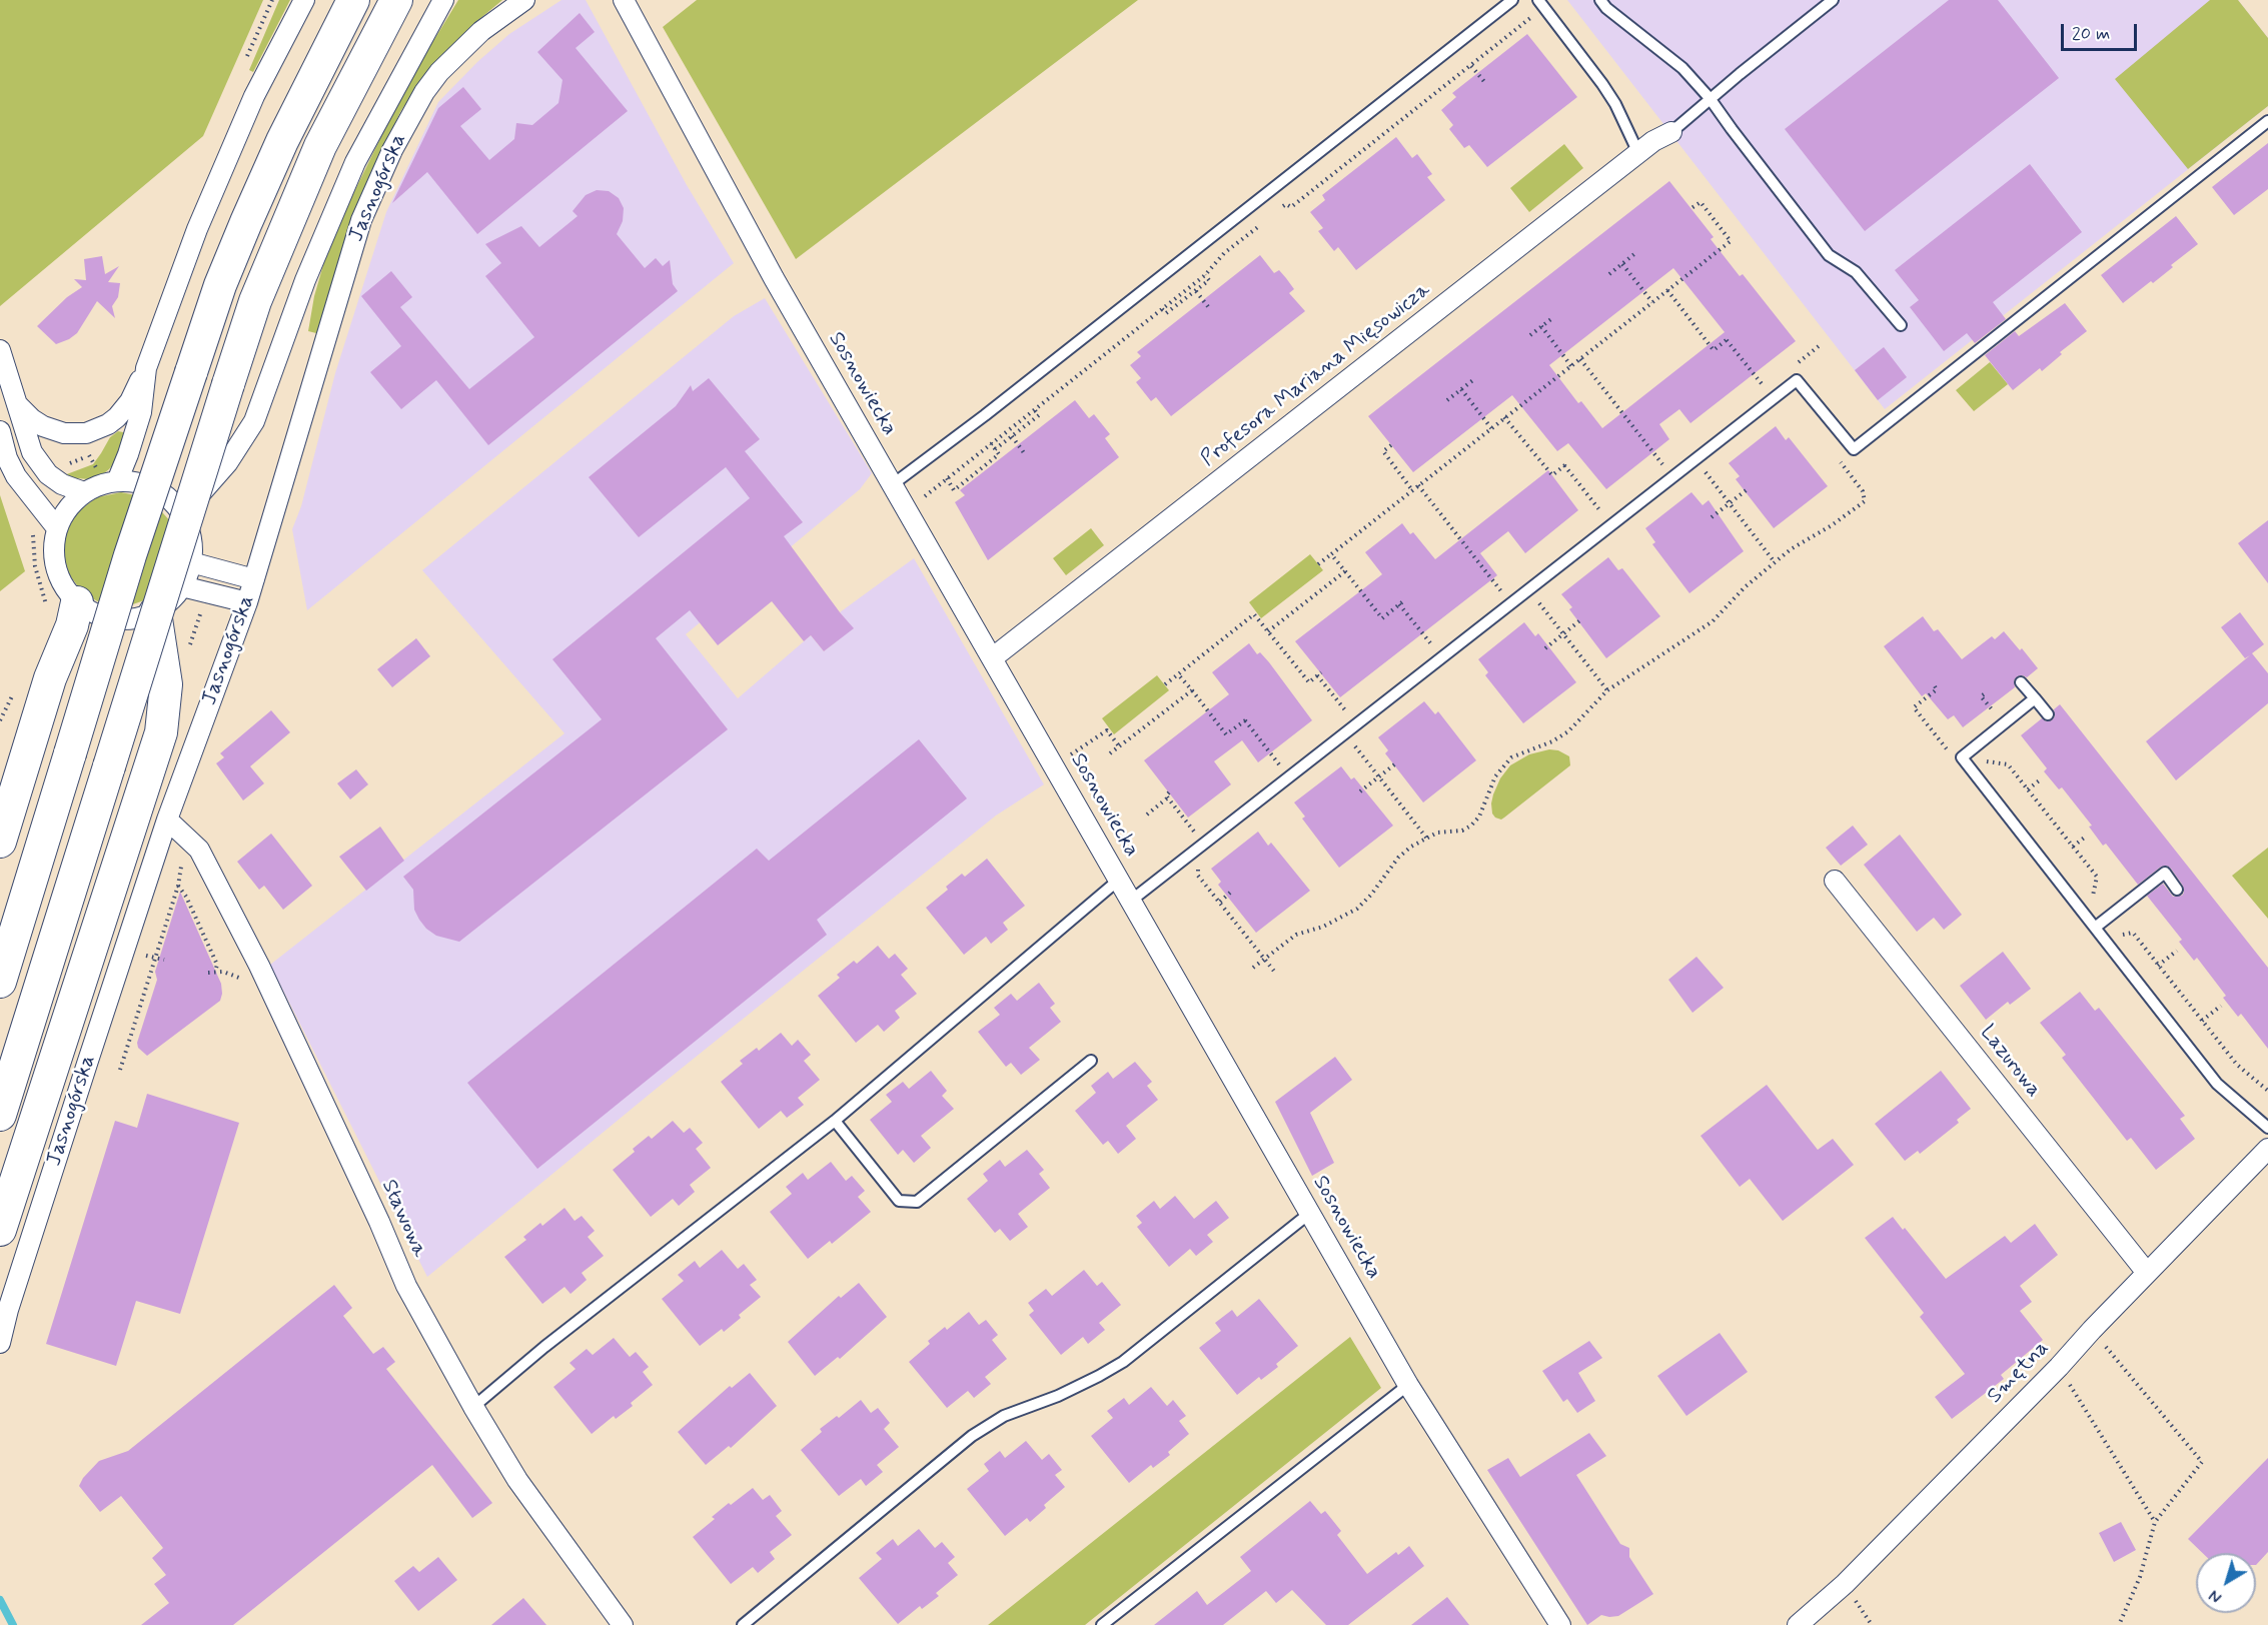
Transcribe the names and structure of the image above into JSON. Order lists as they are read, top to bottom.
{
  "streets": {
    "street": [
      "Jasnogórska",
      "Profesora Mariana Mięsowicza",
      "Sosnowiecka",
      "Lazurowa",
      "Stawowa",
      "Smętna"
    ]
  },
  "crossings": [
    ["Jasnogórska", "Stawowa"],
    ["Profesora Mariana Mięsowicza", "Sosnowiecka"],
    ["Lazurowa", "Smętna"]
  ],
  "scale_bar": "20 m",
  "north": "bottom left"
}
